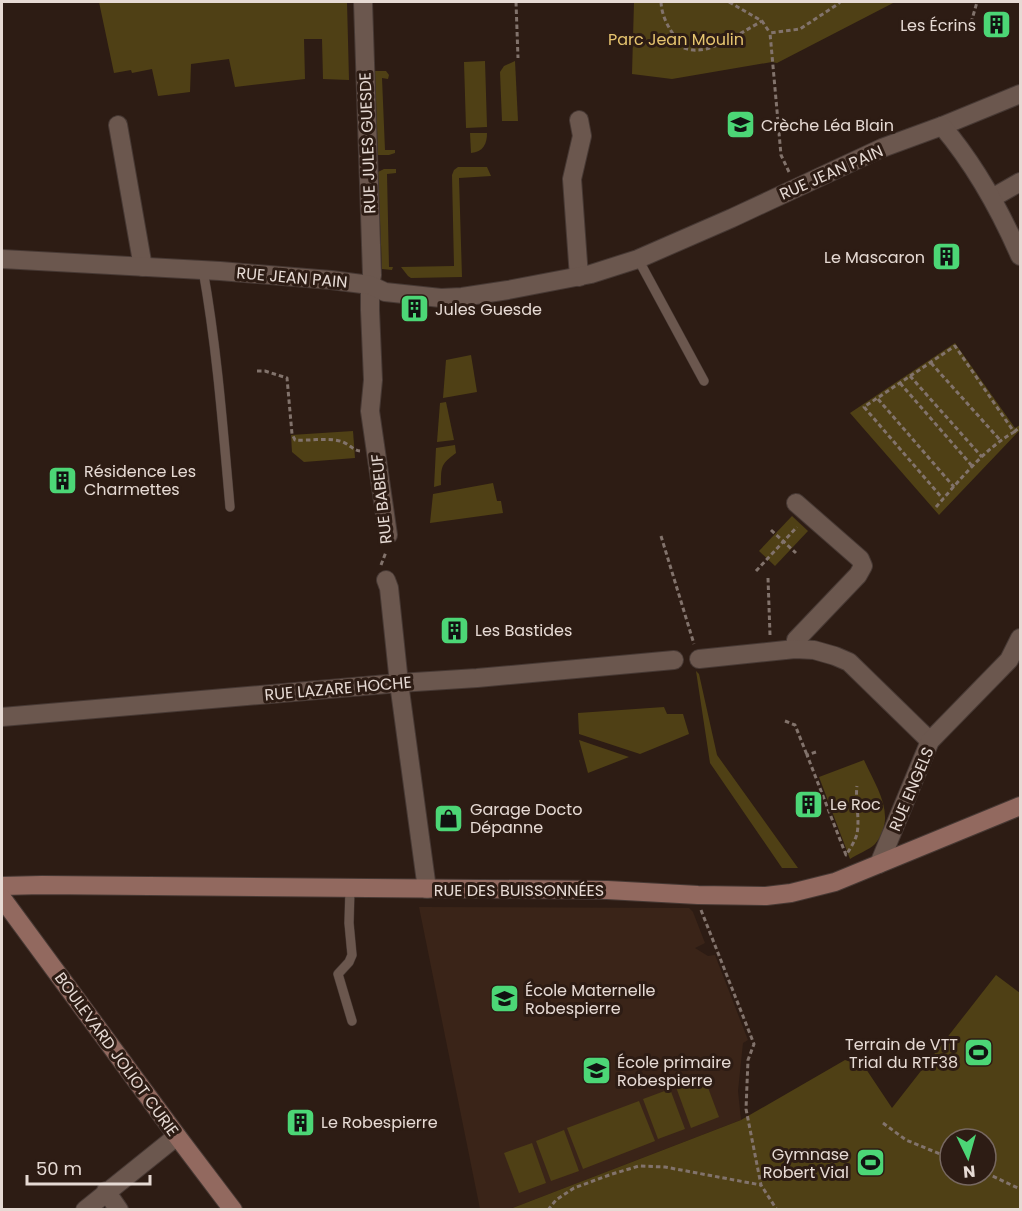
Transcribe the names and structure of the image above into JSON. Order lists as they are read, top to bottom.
{
  "streets": {
    "street": [
      "RUE JULES GUESDE",
      "RUE JEAN PAIN",
      "RUE BABEUF",
      "RUE LAZARE HOCHE",
      "RUE ENGELS",
      "RUE DES BUISSONNÉES",
      "BOULEVARD JOLIOT CURIE"
    ]
  },
  "crossings": [
    ["RUE JULES GUESDE", "RUE JEAN PAIN"],
    ["RUE JULES GUESDE", "RUE BABEUF"],
    ["RUE JEAN PAIN", "RUE BABEUF"],
    ["RUE ENGELS", "RUE DES BUISSONNÉES"]
  ],
  "parks": ["Parc Jean Moulin"],
  "places": {
    "building": [
      "Les Écrins",
      "Le Mascaron",
      "Jules Guesde",
      "Résidence Les Charmettes",
      "Les Bastides",
      "Le Roc",
      "Le Robespierre"
    ],
    "school or university": ["Crèche Léa Blain", "École Maternelle Robespierre", "École primaire Robespierre"],
    "shop": ["Garage Docto Dépanne"],
    "sports": ["Terrain de VTT Trial du RTF38", "Gymnase Robert Vial"]
  },
  "scale_bar": "50 m",
  "north": "bottom"
}
